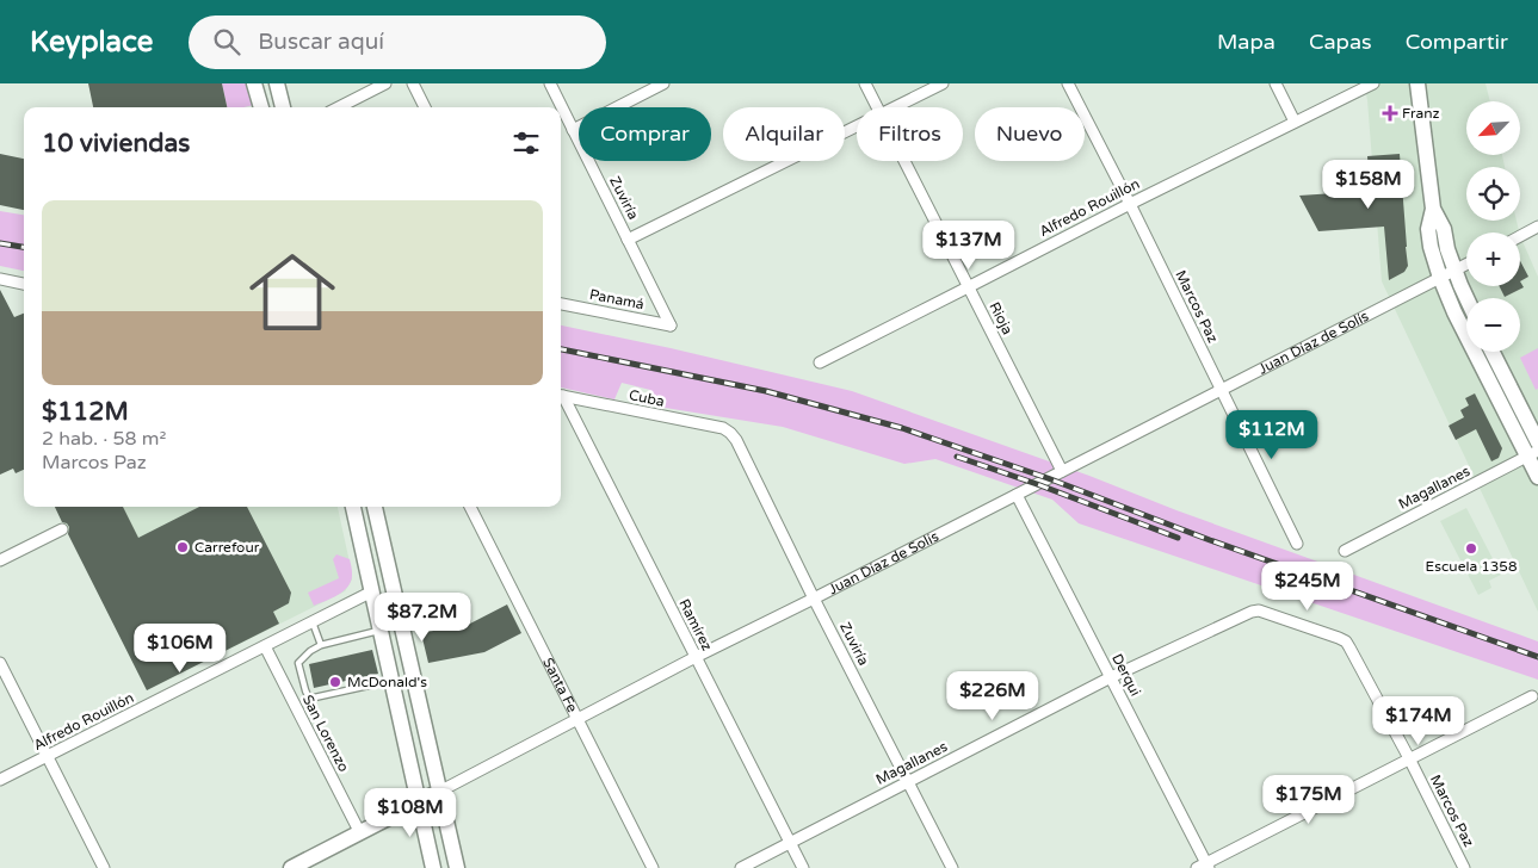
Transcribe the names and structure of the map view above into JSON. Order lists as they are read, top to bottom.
{
  "streets": {
    "main road": ["Juan Díaz de Solís"],
    "street": [
      "Zuviría",
      "Alfredo Rouillón",
      "Panamá",
      "Marcos Paz",
      "Rioja",
      "Cuba",
      "Magallanes",
      "Ramírez",
      "Derqui",
      "Santa Fe",
      "San Lorenzo"
    ]
  },
  "crossings": [
    ["Zuviría", "Panamá"],
    ["Zuviría", "Juan Díaz de Solís"],
    ["Zuviría", "Cuba"],
    ["Zuviría", "Magallanes"],
    ["Alfredo Rouillón", "Marcos Paz"],
    ["Alfredo Rouillón", "Rioja"],
    ["Alfredo Rouillón", "San Lorenzo"],
    ["Marcos Paz", "Juan Díaz de Solís"],
    ["Marcos Paz", "Magallanes"],
    ["Rioja", "Juan Díaz de Solís"],
    ["Juan Díaz de Solís", "Ramírez"],
    ["Juan Díaz de Solís", "Derqui"],
    ["Juan Díaz de Solís", "Santa Fe"],
    ["Juan Díaz de Solís", "San Lorenzo"],
    ["Magallanes", "Ramírez"],
    ["Magallanes", "Derqui"]
  ],
  "places": {
    "health": ["Franz"],
    "other": ["Carrefour", "Escuela 1358", "McDonald's"]
  },
  "north": "bottom left",
  "page": {
    "header": "Keyplace",
    "search": "Buscar aquí",
    "nav": ["Mapa", "Capas", "Compartir"],
    "map_buttons": ["+", "−"],
    "chip": [
      "Comprar",
      "Alquilar",
      "Filtros",
      "Nuevo"
    ],
    "heading": "10 viviendas",
    "price": [
      "$158M",
      "$137M",
      "$112M",
      "$245M",
      "$87.2M",
      "$106M",
      "$226M",
      "$174M",
      "$175M",
      "$108M"
    ],
    "list": [
      {
        "name": "$112M",
        "note": "2 hab. · 58 m² · Marcos Paz"
      }
    ]
  }
}
